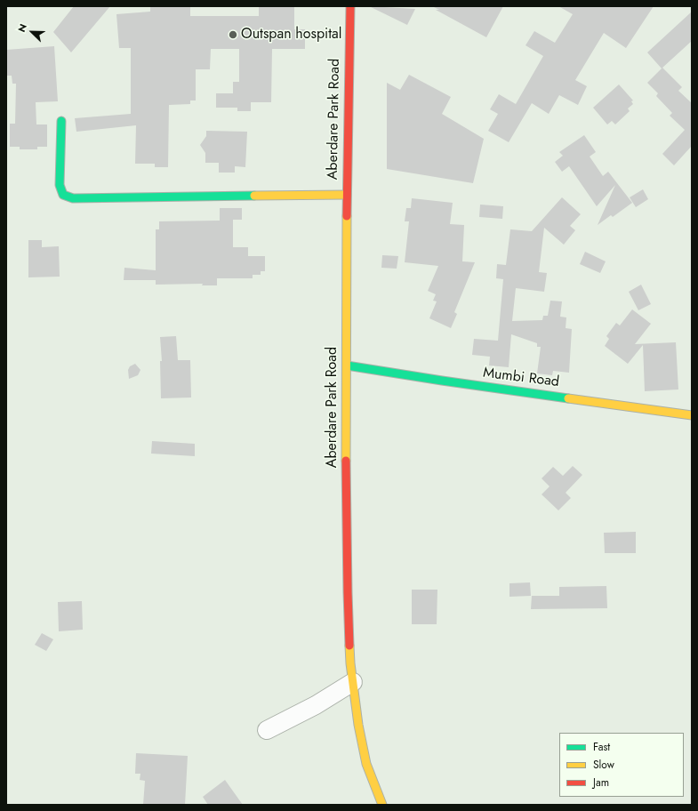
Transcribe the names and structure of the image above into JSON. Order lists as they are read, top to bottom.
{
  "streets": {
    "street": ["Aberdare Park Road", "Mumbi Road"]
  },
  "crossings": [
    ["Aberdare Park Road", "Mumbi Road"]
  ],
  "places": ["Outspan hospital"],
  "legend": ["Fast", "Slow", "Jam"],
  "north": "top left"
}
